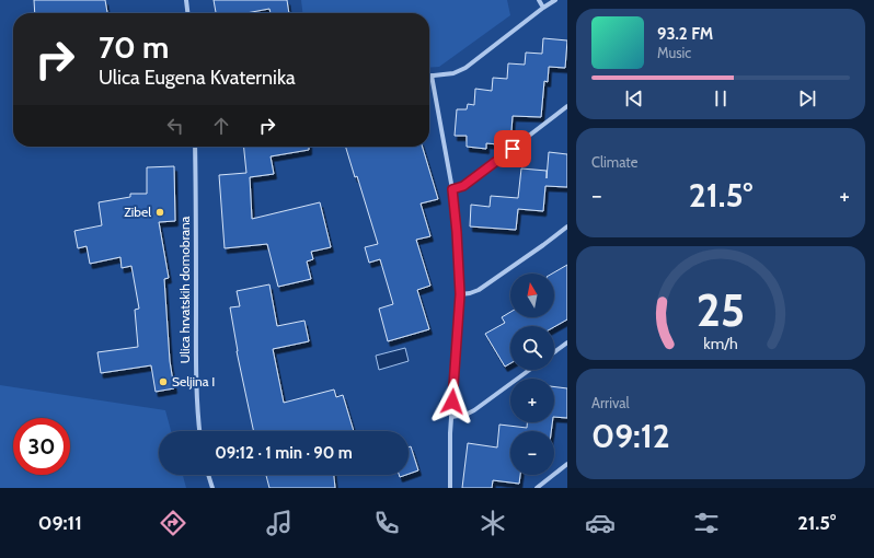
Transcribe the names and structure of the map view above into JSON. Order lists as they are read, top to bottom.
{
  "streets": {
    "street": ["Ulica hrvatskih domobrana"]
  },
  "places": ["Zibel", "Seljina I"],
  "north": "top",
  "page": {
    "turn": ["70 m", "Ulica Eugena Kvaternika"],
    "song": ["93.2 FM", "Music"],
    "tile": [
      "Climate",
      ["Arrival", "09:12"]
    ],
    "heat": ["−", "21.5°", "+"],
    "map_buttons": ["+", "−"],
    "limit": "30",
    "trip": "09:12 · 1 min · 90 m",
    "tabs": ["09:11", "21.5°"],
    "gauge": ["25", "km/h"]
  }
}
